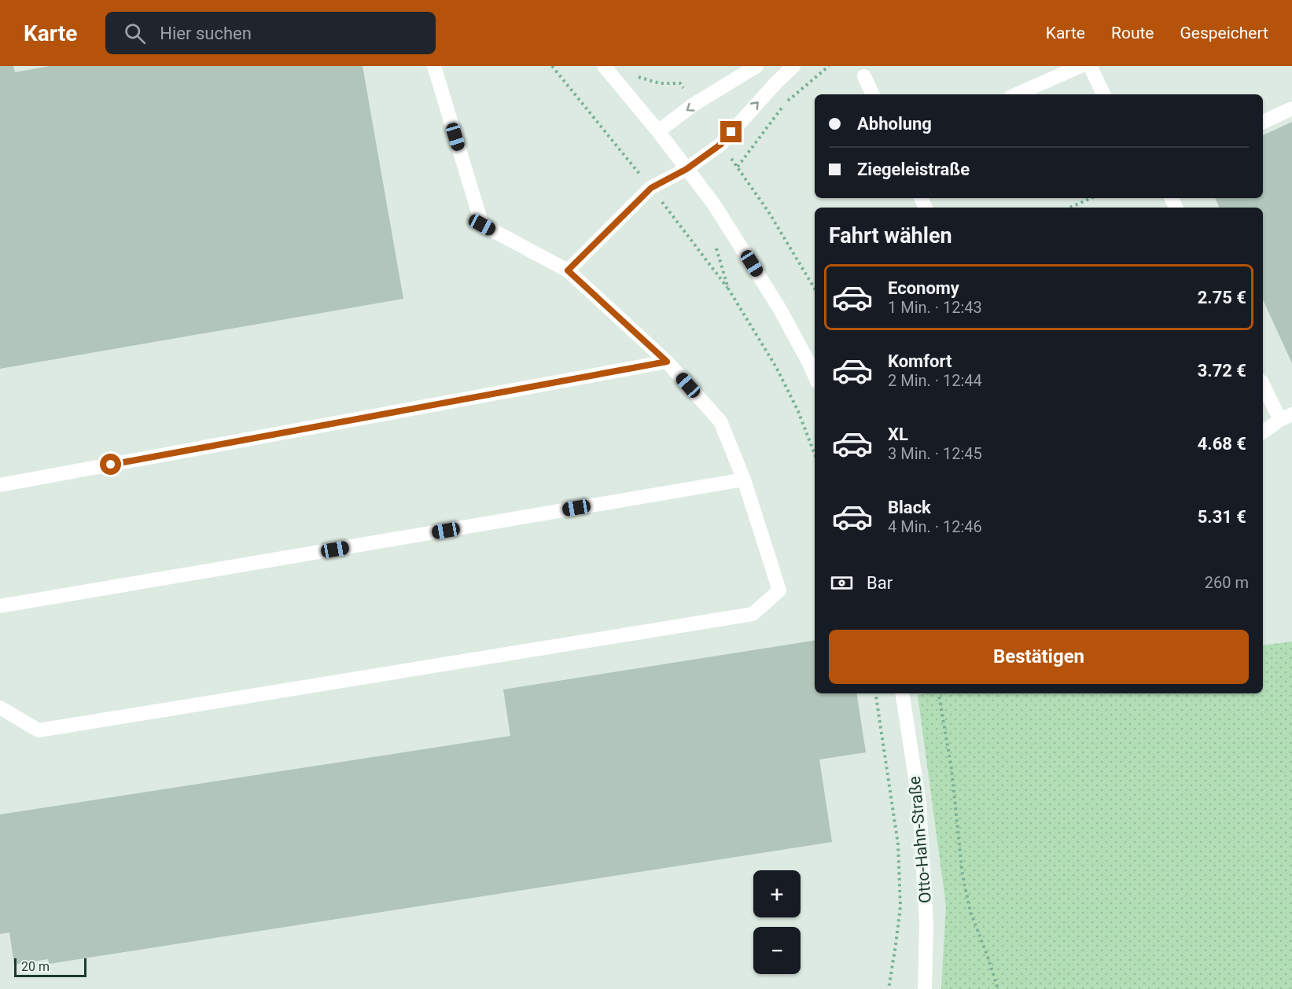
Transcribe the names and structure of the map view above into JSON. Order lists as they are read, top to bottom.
{
  "streets": {
    "street": ["Otto-Hahn-Straße"]
  },
  "scale_bar": "20 m",
  "page": {
    "header": "Karte",
    "search": "Hier suchen",
    "nav": ["Karte", "Route", "Gespeichert"],
    "banner": ["Abholung", "Ziegeleistraße"],
    "heading": "Fahrt wählen",
    "list": [
      {
        "name": "Economy",
        "note": "1 Min. · 12:43",
        "value": "2.75 €"
      },
      {
        "name": "Komfort",
        "note": "2 Min. · 12:44",
        "value": "3.72 €"
      },
      {
        "name": "XL",
        "note": "3 Min. · 12:45",
        "value": "4.68 €"
      },
      {
        "name": "Black",
        "note": "4 Min. · 12:46",
        "value": "5.31 €"
      }
    ],
    "pay": ["Bar", "260 m"],
    "buttons": "Bestätigen",
    "map_buttons": ["+", "−"],
    "scale": "20 m"
  }
}
